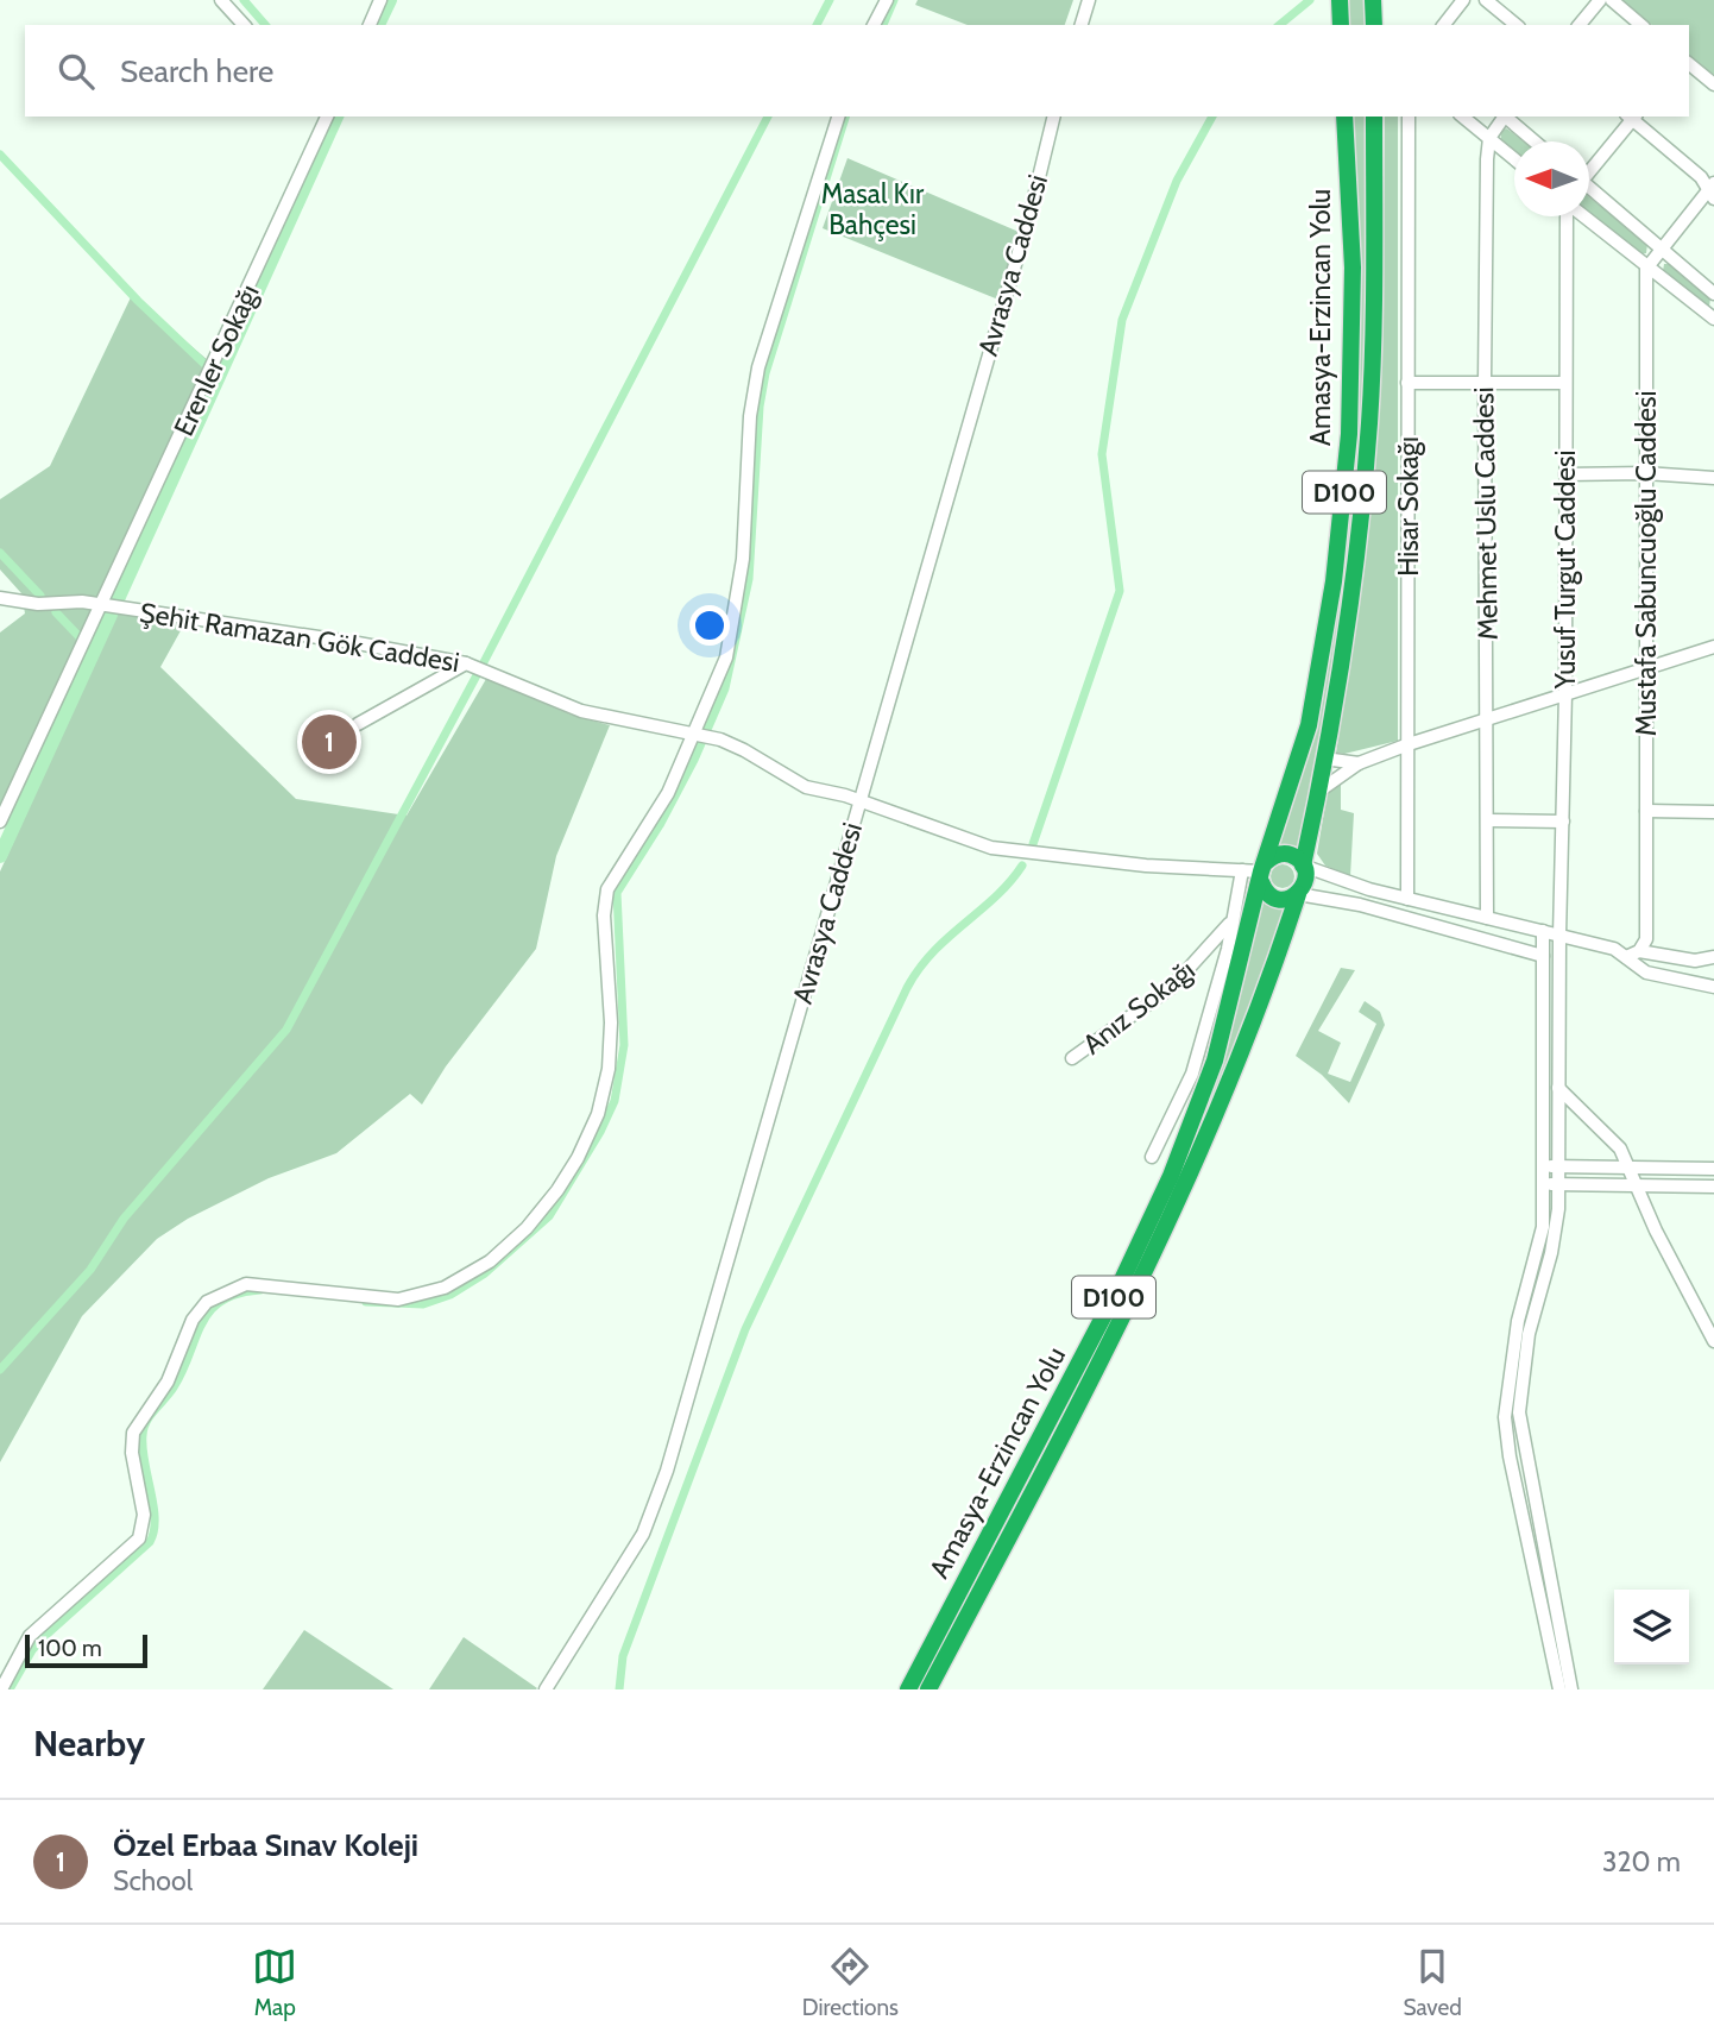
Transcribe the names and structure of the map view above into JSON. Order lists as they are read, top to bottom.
{
  "streets": {
    "highway": ["Amasya-Erzincan Yolu", "D100"],
    "street": [
      "Avrasya Caddesi",
      "Erenler Sokağı",
      "Hisar Sokağı",
      "Mehmet Uslu Caddesi",
      "Mustafa Sabuncuoğlu Caddesi",
      "Yusuf Turgut Caddesi",
      "Şehit Ramazan Gök Caddesi",
      "Anız Sokağı"
    ]
  },
  "crossings": [
    ["Avrasya Caddesi", "Şehit Ramazan Gök Caddesi"],
    ["Amasya-Erzincan Yolu", "Şehit Ramazan Gök Caddesi"],
    ["Erenler Sokağı", "Şehit Ramazan Gök Caddesi"]
  ],
  "parks": ["Masal Kır Bahçesi"],
  "scale_bar": "100 m",
  "north": "left",
  "page": {
    "search": "Search here",
    "pins": "1",
    "scale": "100 m",
    "heading": "Nearby",
    "list": [
      {
        "mark": "1",
        "name": "Özel Erbaa Sınav Koleji",
        "note": "School",
        "value": "320 m"
      }
    ],
    "nav": ["Map", "Directions", "Saved"]
  }
}
